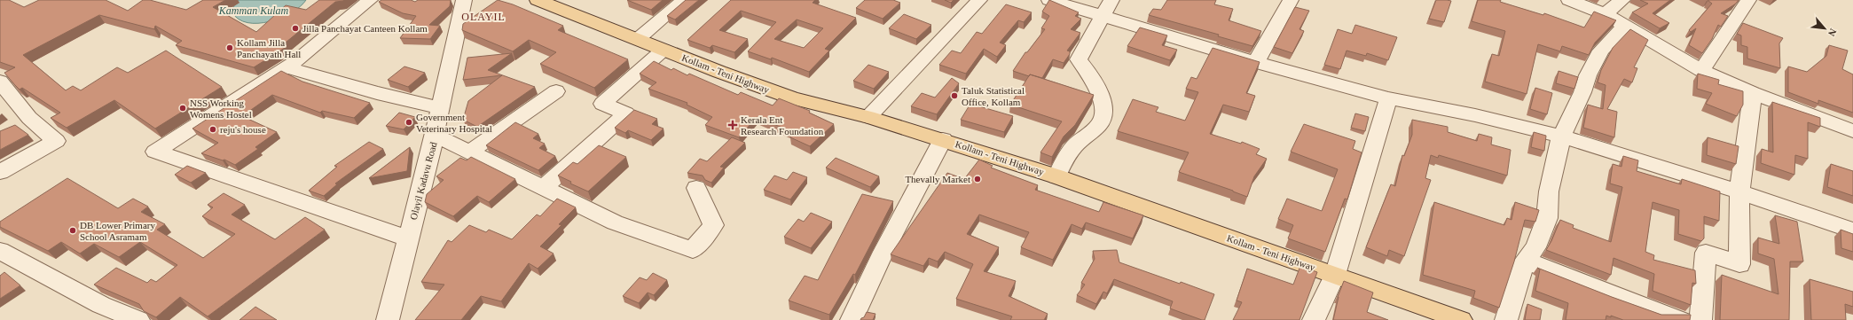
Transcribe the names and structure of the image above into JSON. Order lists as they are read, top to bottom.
{
  "streets": {
    "main road": ["Kollam - Teni Highway"],
    "street": ["Olayil Kadavu Road"]
  },
  "districts": ["OLAYIL"],
  "water": ["Kamman Kulam"],
  "places": {
    "other": [
      "Jilla Panchayat Canteen Kollam",
      "Kollam Jilla Panchayath Hall",
      "Taluk Statistical Office, Kollam",
      "NSS Working Womens Hostel",
      "Government Veterinary Hospital",
      "reju's house",
      "Thevally Market",
      "DB Lower Primary School Asramam"
    ],
    "health": ["Kerala Ent Research Foundation"]
  },
  "north": "bottom right"
}
